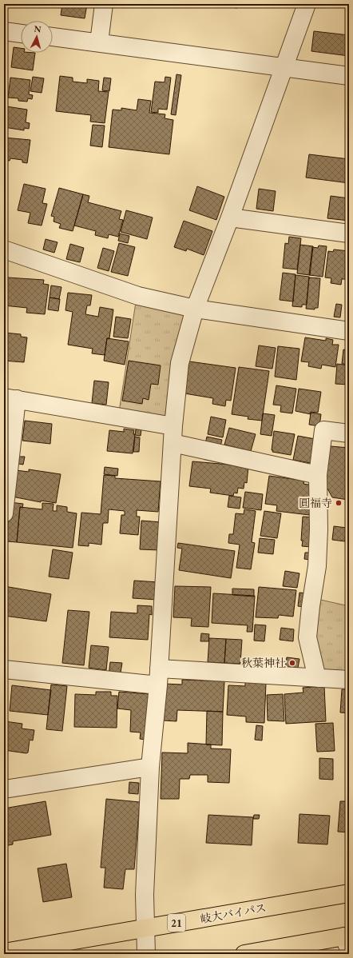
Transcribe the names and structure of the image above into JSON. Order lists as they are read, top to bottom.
{
  "streets": {
    "highway": ["岐大バイパス", "21"]
  },
  "places": ["圓福寺", "秋葉神社"],
  "north": "top"
}
